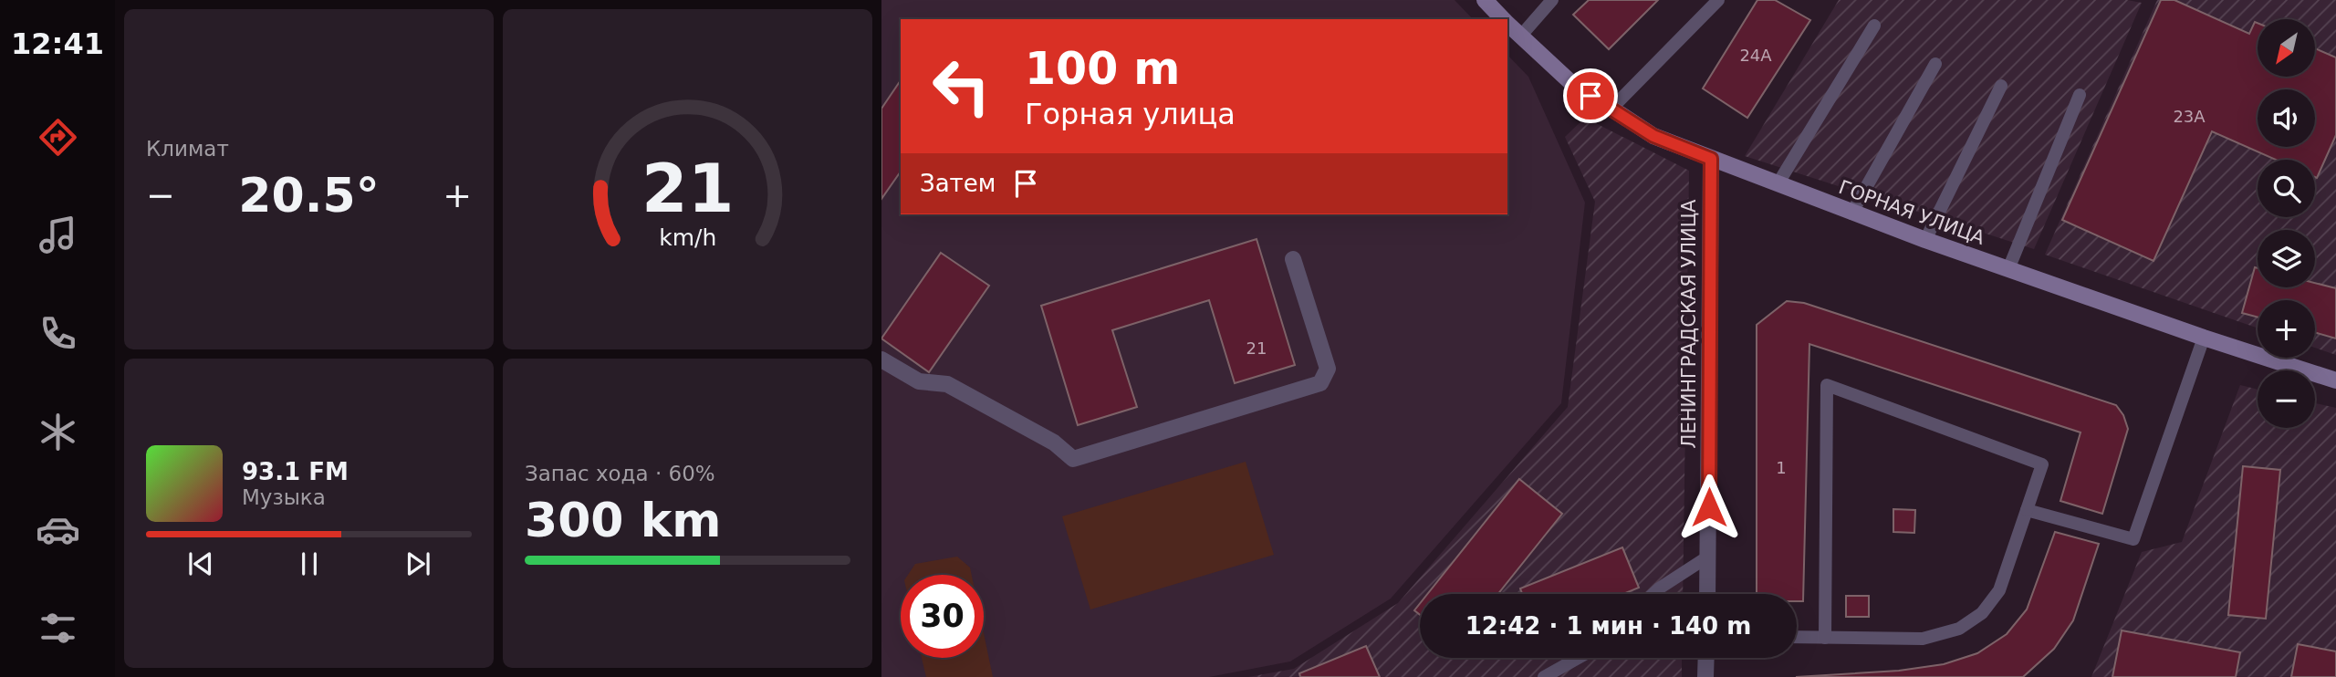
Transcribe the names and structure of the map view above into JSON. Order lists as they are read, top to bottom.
{
  "streets": {
    "street": ["ГОРНАЯ УЛИЦА", "ЛЕНИНГРАДСКАЯ УЛИЦА"]
  },
  "crossings": [
    ["ГОРНАЯ УЛИЦА", "ЛЕНИНГРАДСКАЯ УЛИЦА"]
  ],
  "house_numbers": [
    "24А",
    "23А",
    "21",
    "1"
  ],
  "north": "bottom left",
  "page": {
    "tabs": "12:41",
    "tile": [
      "Климат",
      ["Запас хода · 60%", "300 km"]
    ],
    "map_buttons": ["+", "−"],
    "turn": ["100 m", "Горная улица"],
    "then": "Затем",
    "heat": ["−", "20.5°", "+"],
    "song": ["93.1 FM", "Музыка"],
    "limit": "30",
    "trip": "12:42 · 1 мин · 140 m",
    "gauge": ["21", "km/h"]
  }
}
